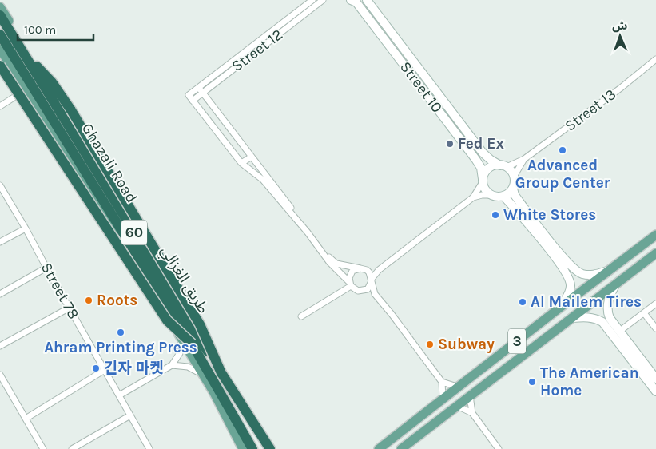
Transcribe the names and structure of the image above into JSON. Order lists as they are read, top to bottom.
{
  "streets": {
    "highway": ["Ghazali Road", "60"],
    "main road": ["طريق الغزالي", "3"],
    "street": [
      "Street 12",
      "Street 10",
      "Street 13",
      "Street 78"
    ]
  },
  "crossings": [
    ["Street 10", "Street 13"]
  ],
  "places": [
    "Fed Ex",
    "Advanced Group Center",
    "White Stores",
    "Roots",
    "Al Mailem Tires",
    "Ahram Printing Press",
    "Subway",
    "긴자 마켓",
    "The American Home"
  ],
  "scale_bar": "100 m",
  "north": "top"
}
